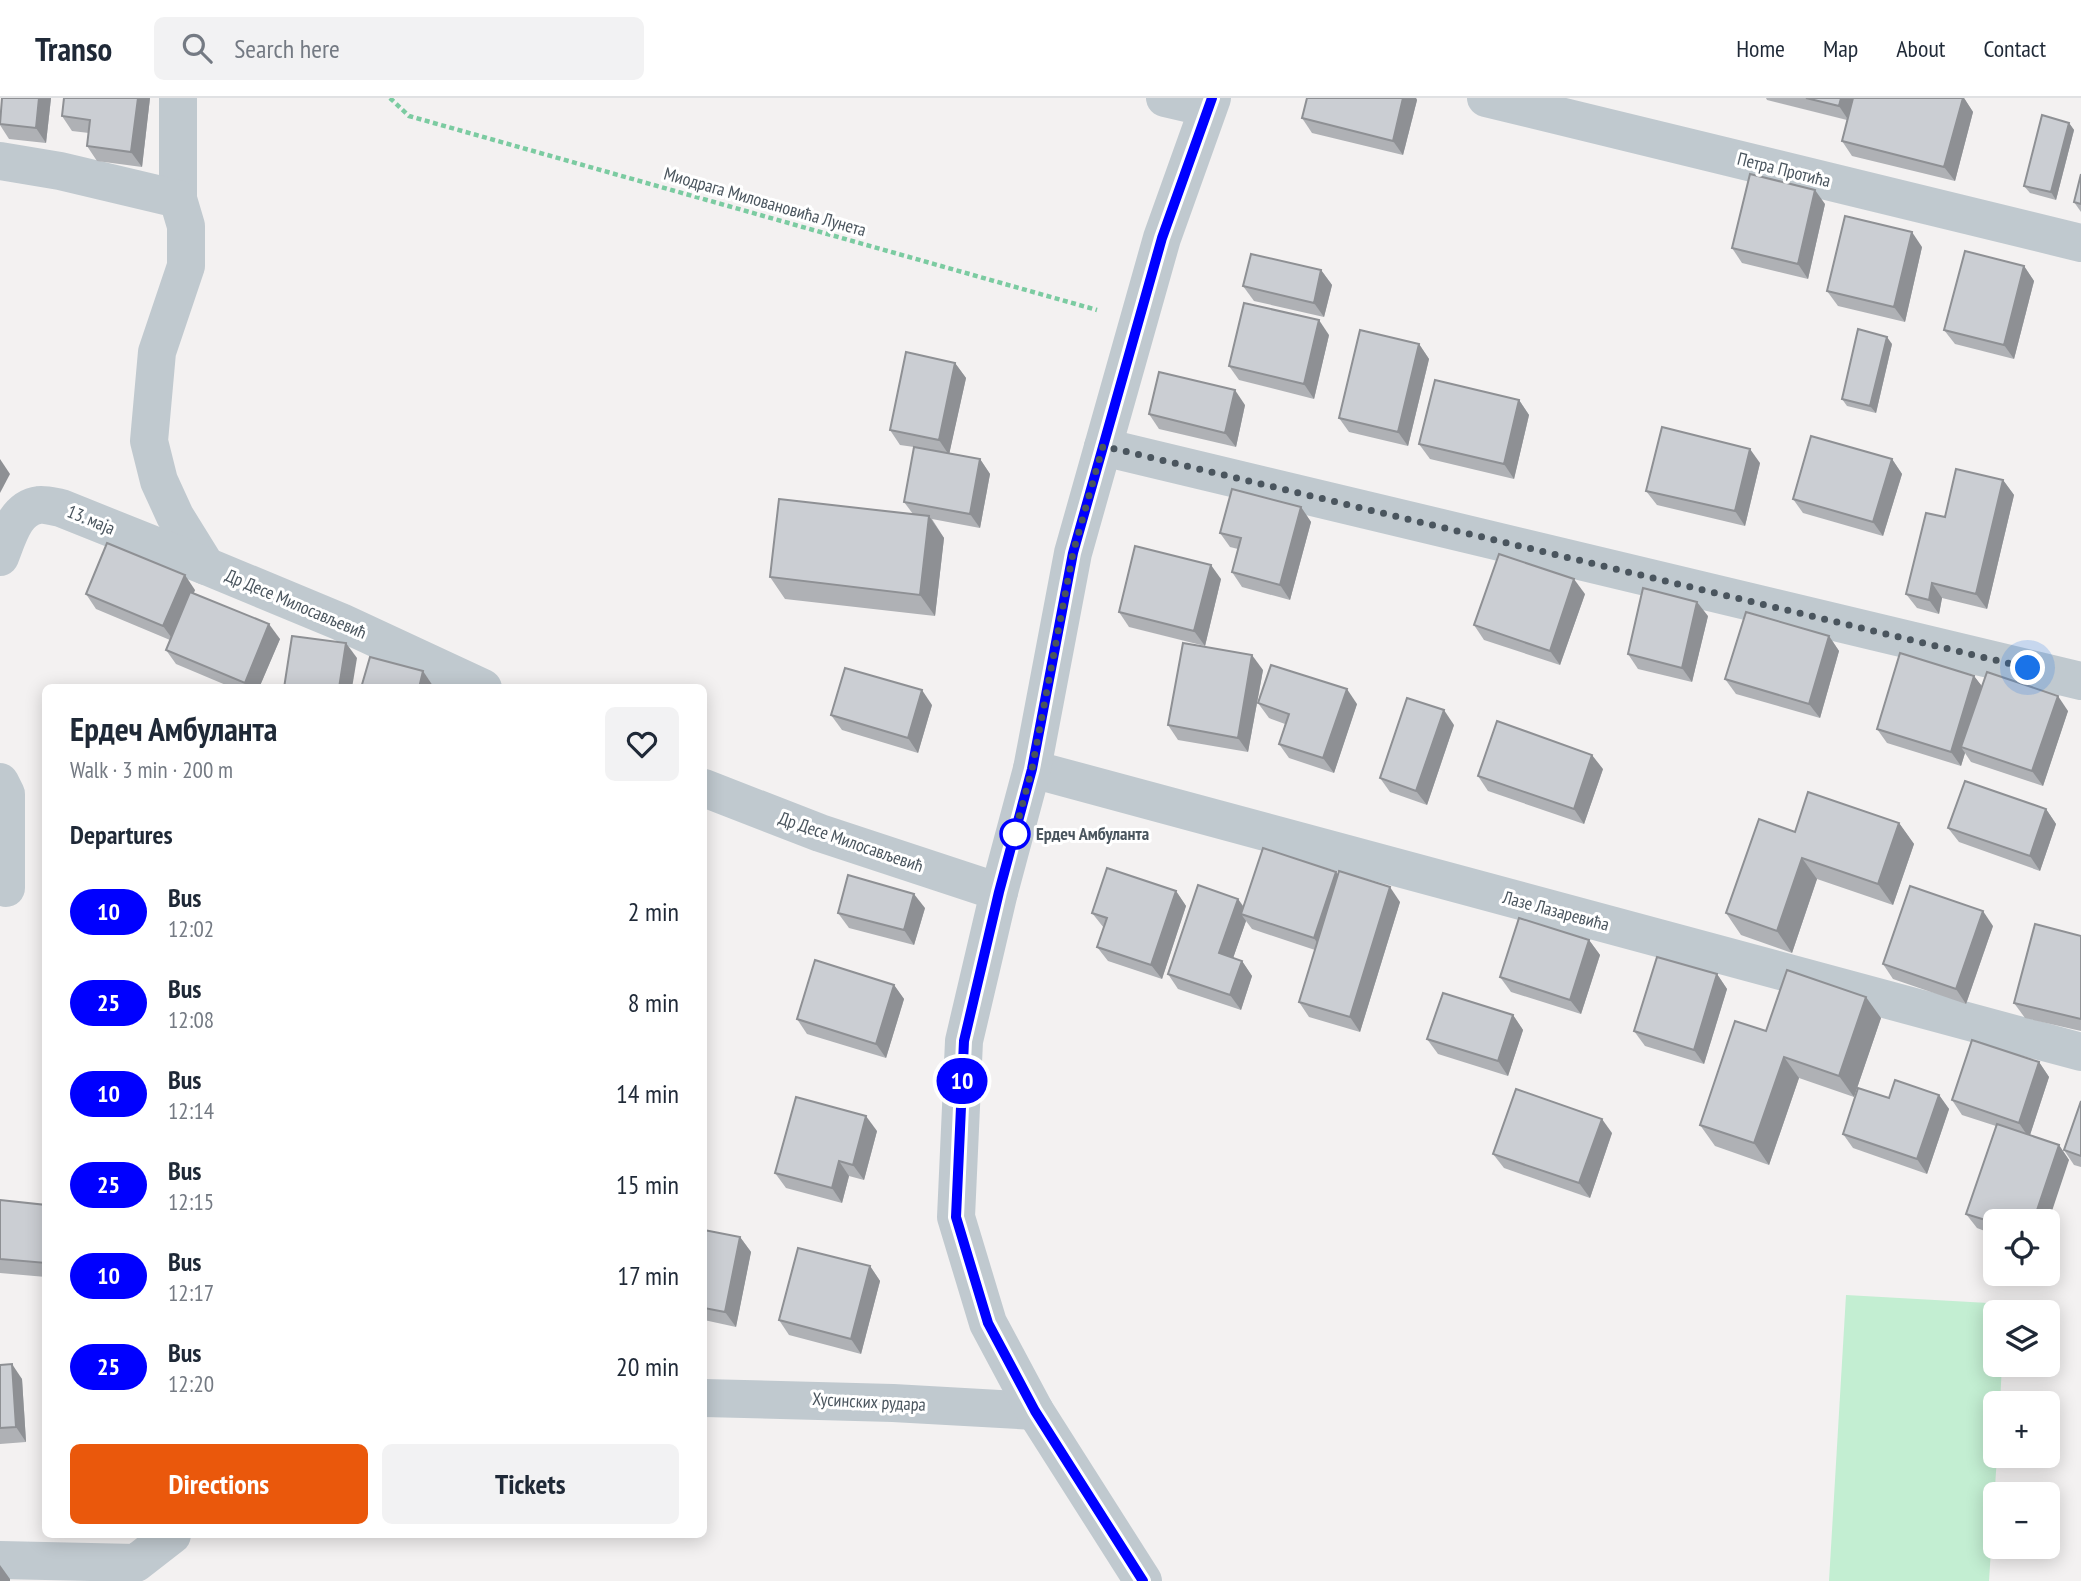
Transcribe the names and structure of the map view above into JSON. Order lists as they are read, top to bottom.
{
  "streets": {
    "street": [
      "Петра Протића",
      "13. маја",
      "Др Десе Милосављевић",
      "Лазе Лазаревића",
      "Хусинских рудара"
    ],
    "path": ["Миодрага Миловановића Лунета"]
  },
  "crossings": [
    ["13. маја", "Др Десе Милосављевић"]
  ],
  "places": ["Ердеч Амбуланта"],
  "lines": ["bus line 10"],
  "page": {
    "header": "Transo",
    "search": "Search here",
    "nav": [
      "Home",
      "Map",
      "About",
      "Contact"
    ],
    "on_map": "10",
    "heading": [
      ["Ердеч Амбуланта", "Walk · 3 min · 200 m"],
      "Departures"
    ],
    "list": [
      {
        "mark": "10",
        "name": "Bus",
        "note": "12:02",
        "value": "2 min"
      },
      {
        "mark": "25",
        "name": "Bus",
        "note": "12:08",
        "value": "8 min"
      },
      {
        "mark": "10",
        "name": "Bus",
        "note": "12:14",
        "value": "14 min"
      },
      {
        "mark": "25",
        "name": "Bus",
        "note": "12:15",
        "value": "15 min"
      },
      {
        "mark": "10",
        "name": "Bus",
        "note": "12:17",
        "value": "17 min"
      },
      {
        "mark": "25",
        "name": "Bus",
        "note": "12:20",
        "value": "20 min"
      }
    ],
    "map_buttons": ["+", "−"],
    "buttons": ["Directions", "Tickets"]
  }
}
